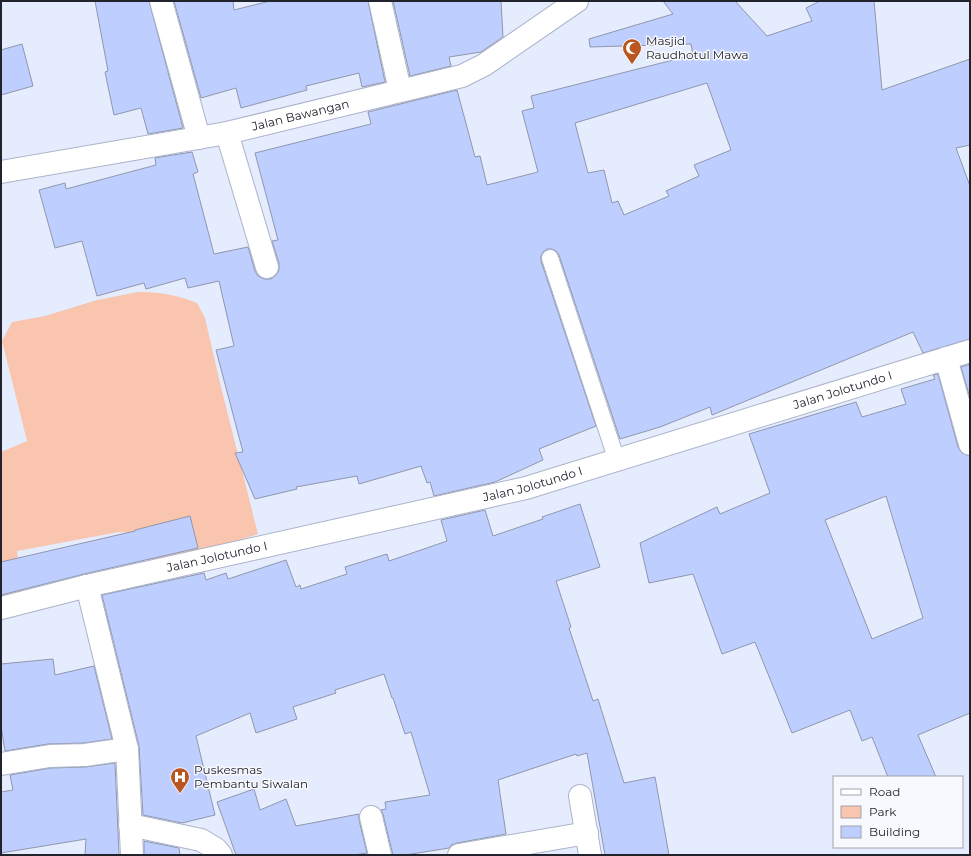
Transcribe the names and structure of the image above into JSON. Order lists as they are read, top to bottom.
{
  "streets": {
    "street": ["Jalan Bawangan", "Jalan Jolotundo I"]
  },
  "places": {
    "mosque": ["Masjid Raudhotul Mawa"],
    "hospital": ["Puskesmas Pembantu Siwalan"]
  },
  "legend": ["Road", "Park", "Building"]
}
